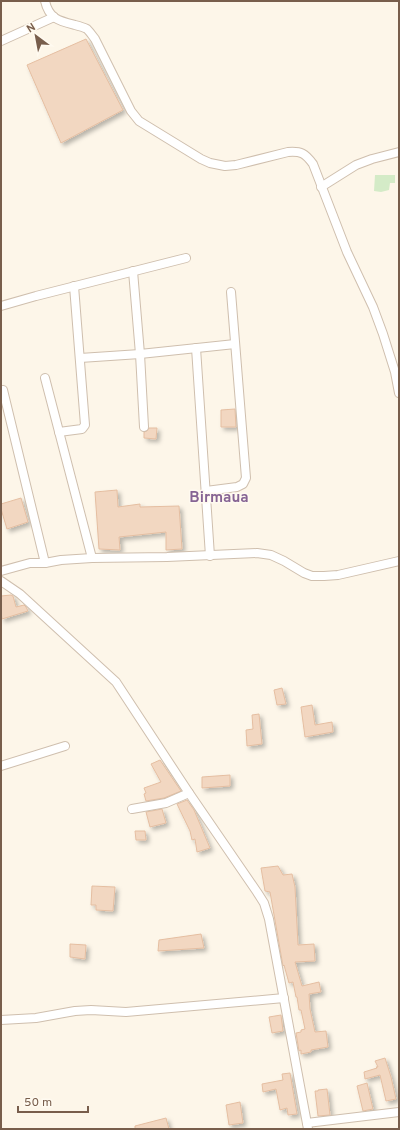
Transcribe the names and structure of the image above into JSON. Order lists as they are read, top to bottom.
{
  "districts": ["Birmaua"],
  "scale_bar": "50 m",
  "north": "top left"
}
